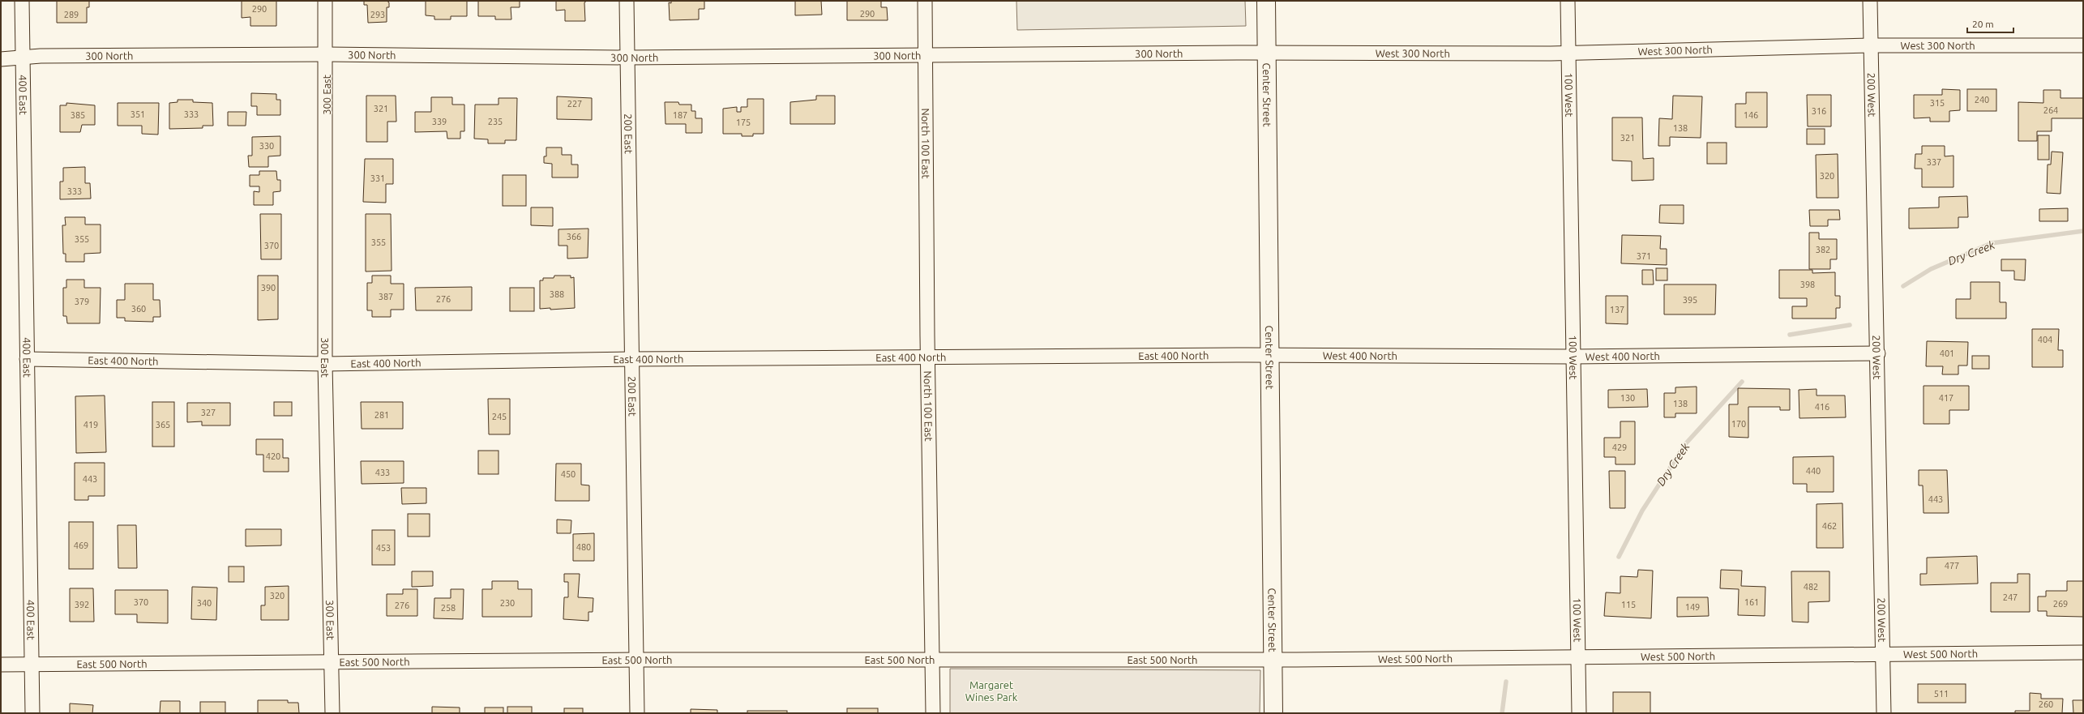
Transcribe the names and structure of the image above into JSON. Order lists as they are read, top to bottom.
{
  "streets": {
    "street": [
      "West 300 North",
      "300 North",
      "400 East",
      "300 East",
      "Center Street",
      "100 West",
      "200 West",
      "200 East",
      "North 100 East",
      "West 400 North",
      "East 400 North",
      "West 500 North",
      "East 500 North"
    ]
  },
  "crossings": [
    ["West 300 North", "300 North"],
    ["West 300 North", "Center Street"],
    ["West 300 North", "100 West"],
    ["West 300 North", "200 West"],
    ["300 North", "400 East"],
    ["300 North", "300 East"],
    ["300 North", "Center Street"],
    ["300 North", "200 East"],
    ["300 North", "North 100 East"],
    ["400 East", "East 400 North"],
    ["400 East", "East 500 North"],
    ["300 East", "East 400 North"],
    ["300 East", "East 500 North"],
    ["Center Street", "West 400 North"],
    ["Center Street", "East 400 North"],
    ["Center Street", "West 500 North"],
    ["Center Street", "East 500 North"],
    ["100 West", "West 400 North"],
    ["100 West", "West 500 North"],
    ["200 West", "West 400 North"],
    ["200 West", "West 500 North"],
    ["200 East", "East 400 North"],
    ["200 East", "East 500 North"],
    ["North 100 East", "East 400 North"],
    ["North 100 East", "East 500 North"],
    ["West 400 North", "East 400 North"],
    ["West 500 North", "East 500 North"]
  ],
  "water": ["Dry Creek"],
  "parks": ["Margaret Wines Park"],
  "house_numbers": [
    "290",
    "290",
    "289",
    "293",
    "240",
    "315",
    "227",
    "321",
    "264",
    "316",
    "351",
    "333",
    "385",
    "187",
    "146",
    "339",
    "235",
    "175",
    "138",
    "321",
    "330",
    "337",
    "320",
    "331",
    "333",
    "366",
    "355",
    "355",
    "370",
    "382",
    "371",
    "398",
    "390",
    "388",
    "387",
    "276",
    "395",
    "379",
    "360",
    "137",
    "404",
    "401",
    "130",
    "417",
    "138",
    "416",
    "327",
    "281",
    "245",
    "170",
    "419",
    "365",
    "429",
    "420",
    "440",
    "433",
    "450",
    "443",
    "443",
    "462",
    "469",
    "480",
    "453",
    "477",
    "482",
    "320",
    "247",
    "370",
    "161",
    "340",
    "230",
    "269",
    "392",
    "115",
    "276",
    "149",
    "258",
    "511",
    "260"
  ],
  "scale_bar": "20 m"
}
